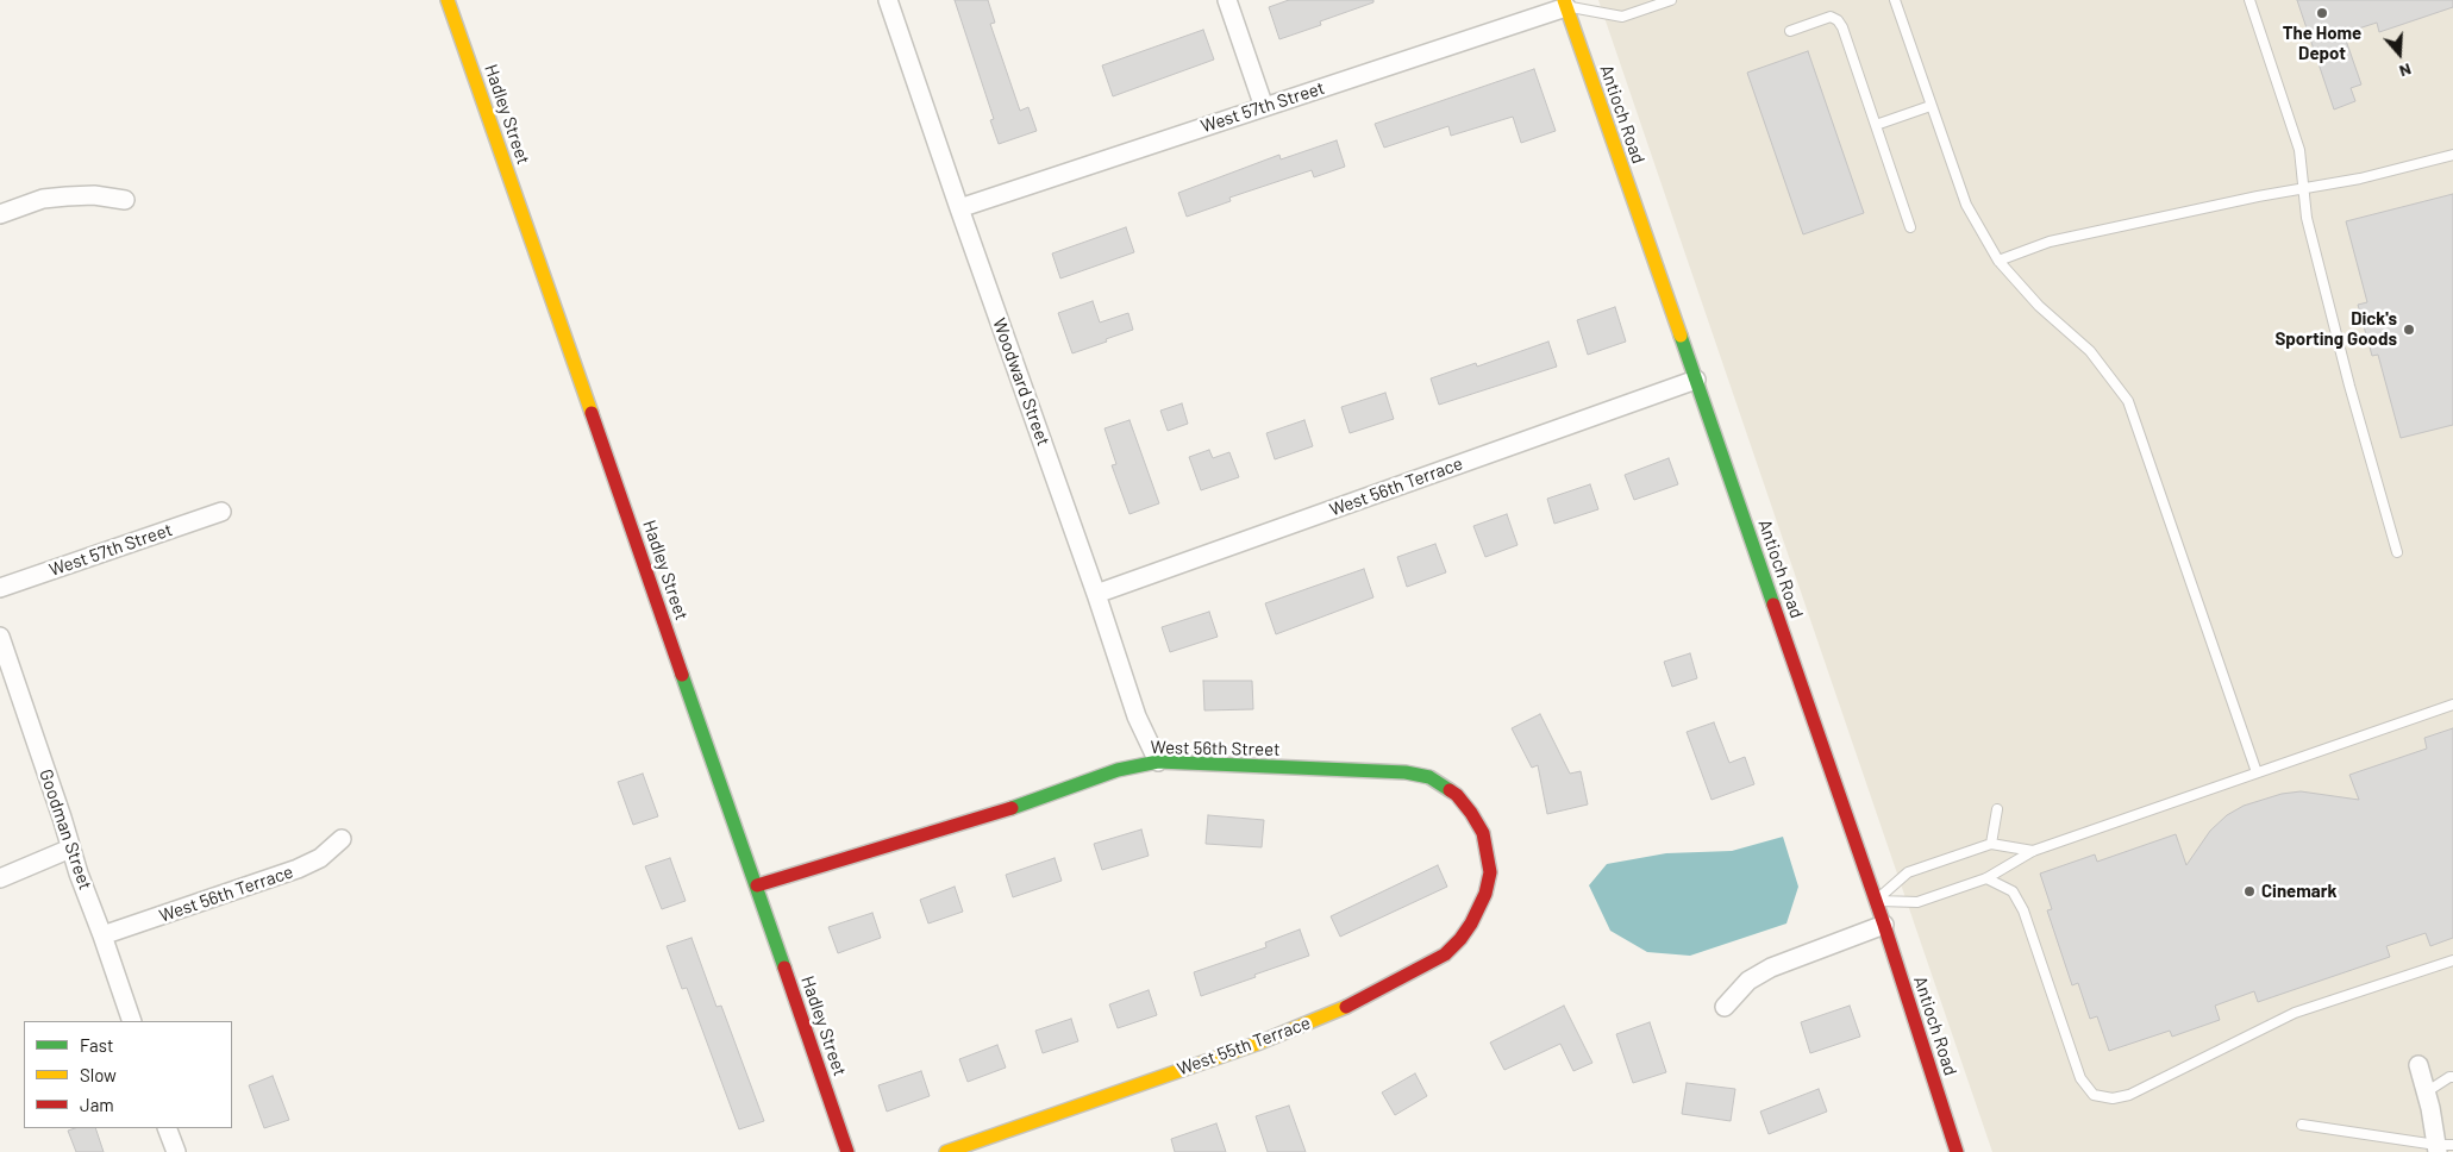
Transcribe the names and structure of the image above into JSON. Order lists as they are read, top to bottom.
{
  "streets": {
    "street": [
      "West 57th Street",
      "Hadley Street",
      "Antioch Road",
      "Woodward Street",
      "West 56th Terrace",
      "West 56th Street",
      "Goodman Street",
      "West 55th Terrace"
    ]
  },
  "crossings": [
    ["West 57th Street", "Antioch Road"],
    ["West 57th Street", "Woodward Street"],
    ["Hadley Street", "West 56th Street"],
    ["Antioch Road", "West 56th Terrace"],
    ["Woodward Street", "West 56th Terrace"],
    ["Woodward Street", "West 56th Street"],
    ["West 56th Terrace", "Goodman Street"],
    ["West 56th Street", "West 55th Terrace"]
  ],
  "places": ["The Home Depot", "Dick's Sporting Goods", "Cinemark"],
  "legend": ["Fast", "Slow", "Jam"],
  "north": "bottom"
}
